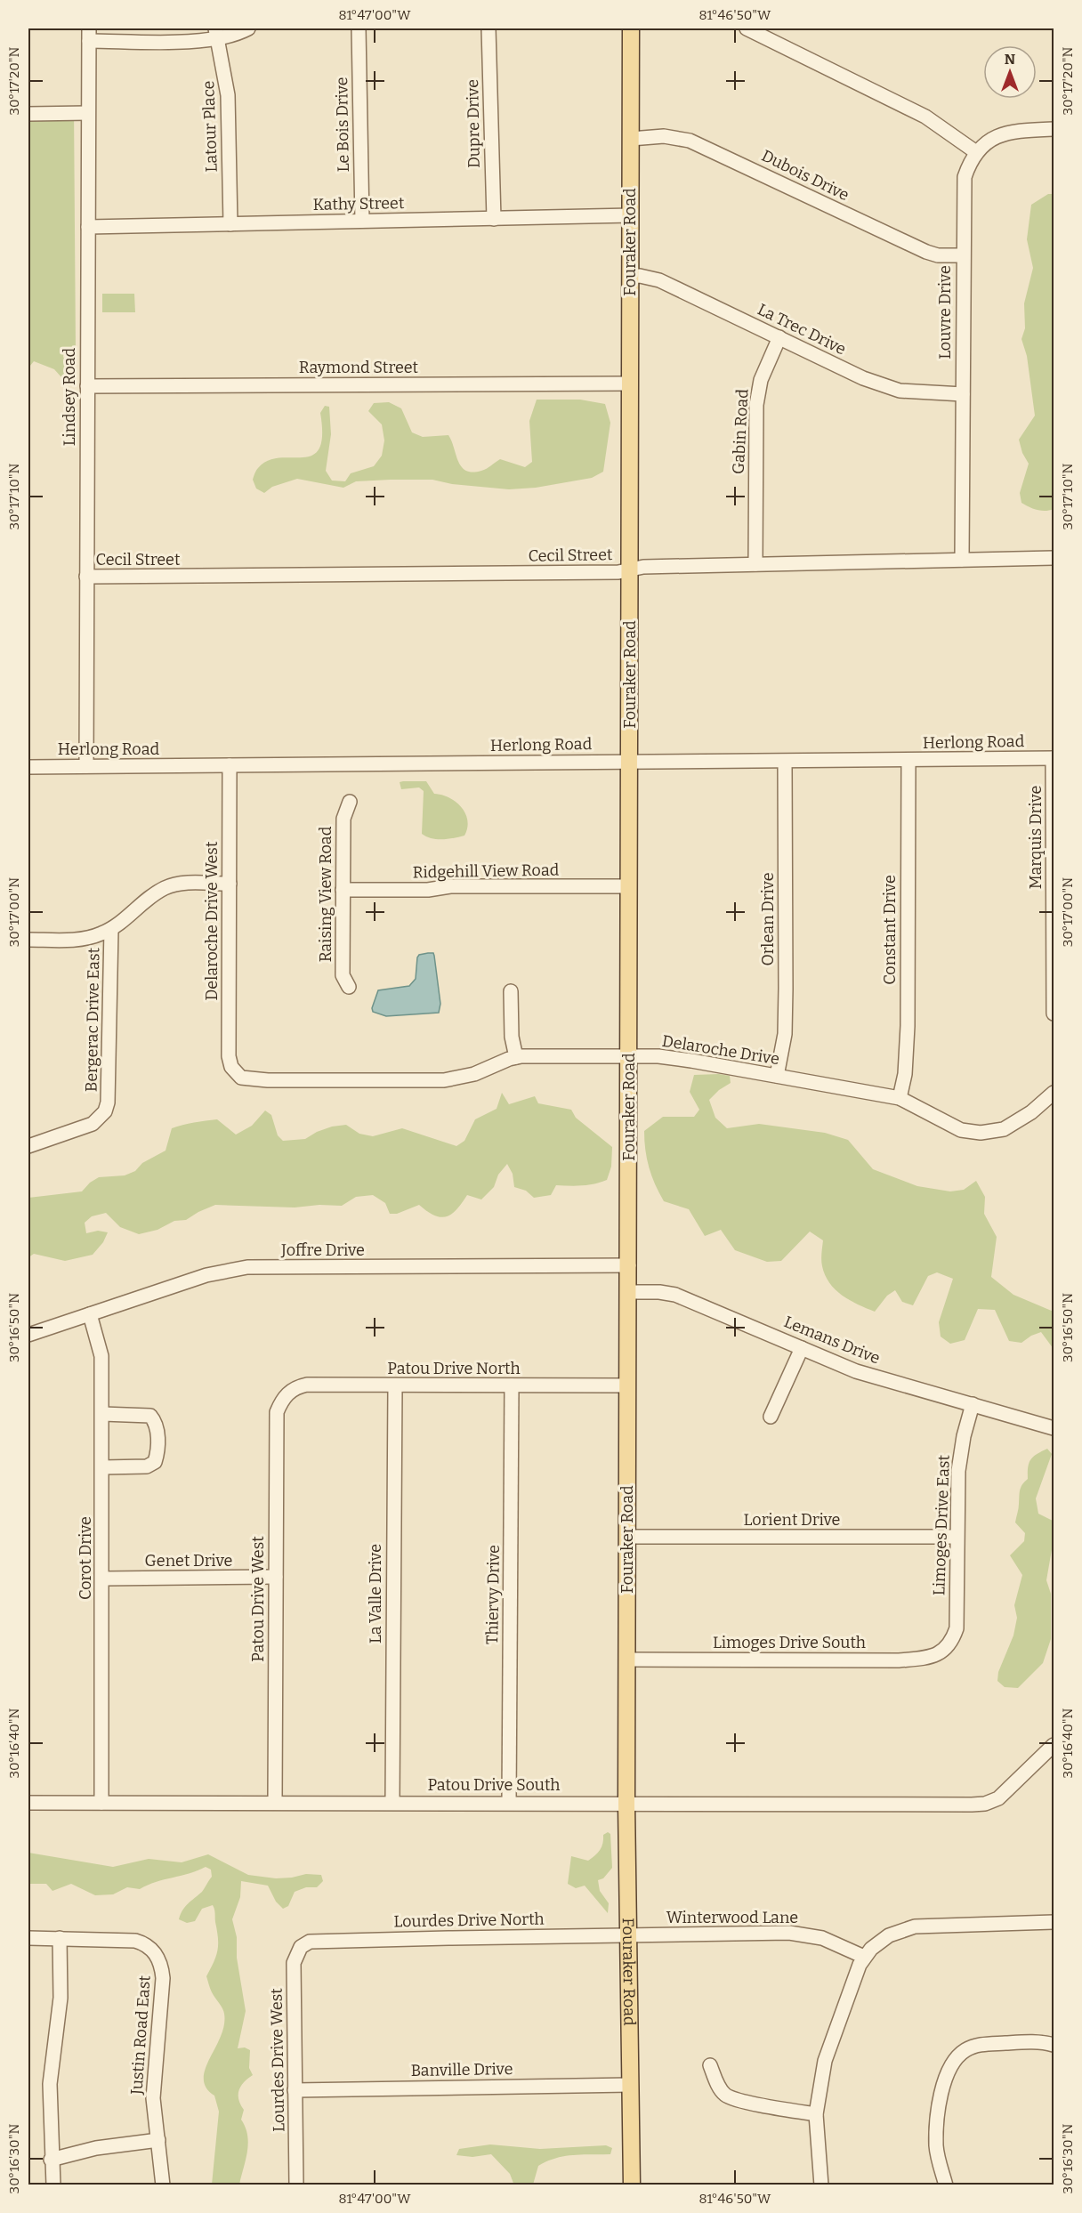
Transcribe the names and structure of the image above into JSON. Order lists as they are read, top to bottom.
{
  "streets": {
    "main road": ["Fouraker Road"],
    "street": [
      "Dupre Drive",
      "Le Bois Drive",
      "Latour Place",
      "Dubois Drive",
      "Kathy Street",
      "Louvre Drive",
      "La Trec Drive",
      "Raymond Street",
      "Lindsey Road",
      "Gabin Road",
      "Cecil Street",
      "Herlong Road",
      "Marquis Drive",
      "Ridgehill View Road",
      "Raising View Road",
      "Orlean Drive",
      "Delaroche Drive West",
      "Constant Drive",
      "Bergerac Drive East",
      "Delaroche Drive",
      "Joffre Drive",
      "Lemans Drive",
      "Patou Drive North",
      "Lorient Drive",
      "Limoges Drive East",
      "Corot Drive",
      "Genet Drive",
      "La Valle Drive",
      "Thiervy Drive",
      "Patou Drive West",
      "Limoges Drive South",
      "Patou Drive South",
      "Winterwood Lane",
      "Lourdes Drive North",
      "Justin Road East",
      "Lourdes Drive West",
      "Banville Drive"
    ]
  },
  "crossings": [
    ["Dupre Drive", "Kathy Street"],
    ["Le Bois Drive", "Kathy Street"],
    ["Latour Place", "Kathy Street"],
    ["Dubois Drive", "Fouraker Road"],
    ["Dubois Drive", "Louvre Drive"],
    ["Kathy Street", "Fouraker Road"],
    ["Kathy Street", "Lindsey Road"],
    ["Fouraker Road", "La Trec Drive"],
    ["Fouraker Road", "Raymond Street"],
    ["Fouraker Road", "Cecil Street"],
    ["Fouraker Road", "Herlong Road"],
    ["Fouraker Road", "Ridgehill View Road"],
    ["Fouraker Road", "Delaroche Drive"],
    ["Fouraker Road", "Joffre Drive"],
    ["Fouraker Road", "Lemans Drive"],
    ["Fouraker Road", "Patou Drive North"],
    ["Fouraker Road", "Lorient Drive"],
    ["Fouraker Road", "Limoges Drive South"],
    ["Fouraker Road", "Patou Drive South"],
    ["Fouraker Road", "Winterwood Lane"],
    ["Fouraker Road", "Lourdes Drive North"],
    ["Fouraker Road", "Banville Drive"],
    ["Louvre Drive", "La Trec Drive"],
    ["Louvre Drive", "Cecil Street"],
    ["La Trec Drive", "Gabin Road"],
    ["Raymond Street", "Lindsey Road"],
    ["Lindsey Road", "Cecil Street"],
    ["Lindsey Road", "Herlong Road"],
    ["Gabin Road", "Cecil Street"],
    ["Herlong Road", "Marquis Drive"],
    ["Herlong Road", "Orlean Drive"],
    ["Herlong Road", "Delaroche Drive West"],
    ["Herlong Road", "Constant Drive"],
    ["Ridgehill View Road", "Raising View Road"],
    ["Orlean Drive", "Delaroche Drive"],
    ["Delaroche Drive West", "Delaroche Drive"],
    ["Constant Drive", "Delaroche Drive"],
    ["Joffre Drive", "Corot Drive"],
    ["Lemans Drive", "Limoges Drive East"],
    ["Patou Drive North", "La Valle Drive"],
    ["Patou Drive North", "Thiervy Drive"],
    ["Patou Drive North", "Patou Drive West"],
    ["Lorient Drive", "Limoges Drive East"],
    ["Limoges Drive East", "Limoges Drive South"],
    ["Corot Drive", "Genet Drive"],
    ["Corot Drive", "Patou Drive South"],
    ["Genet Drive", "Patou Drive West"],
    ["La Valle Drive", "Patou Drive South"],
    ["Thiervy Drive", "Patou Drive South"],
    ["Patou Drive West", "Patou Drive South"],
    ["Winterwood Lane", "Lourdes Drive North"],
    ["Lourdes Drive North", "Lourdes Drive West"],
    ["Lourdes Drive West", "Banville Drive"]
  ],
  "north": "top",
  "coordinates": [
    "81°47'00\"W",
    "81°46'50\"W",
    "30°17'20\"N",
    "30°17'10\"N",
    "30°17'00\"N",
    "30°16'50\"N",
    "30°16'40\"N",
    "30°16'30\"N"
  ]
}
